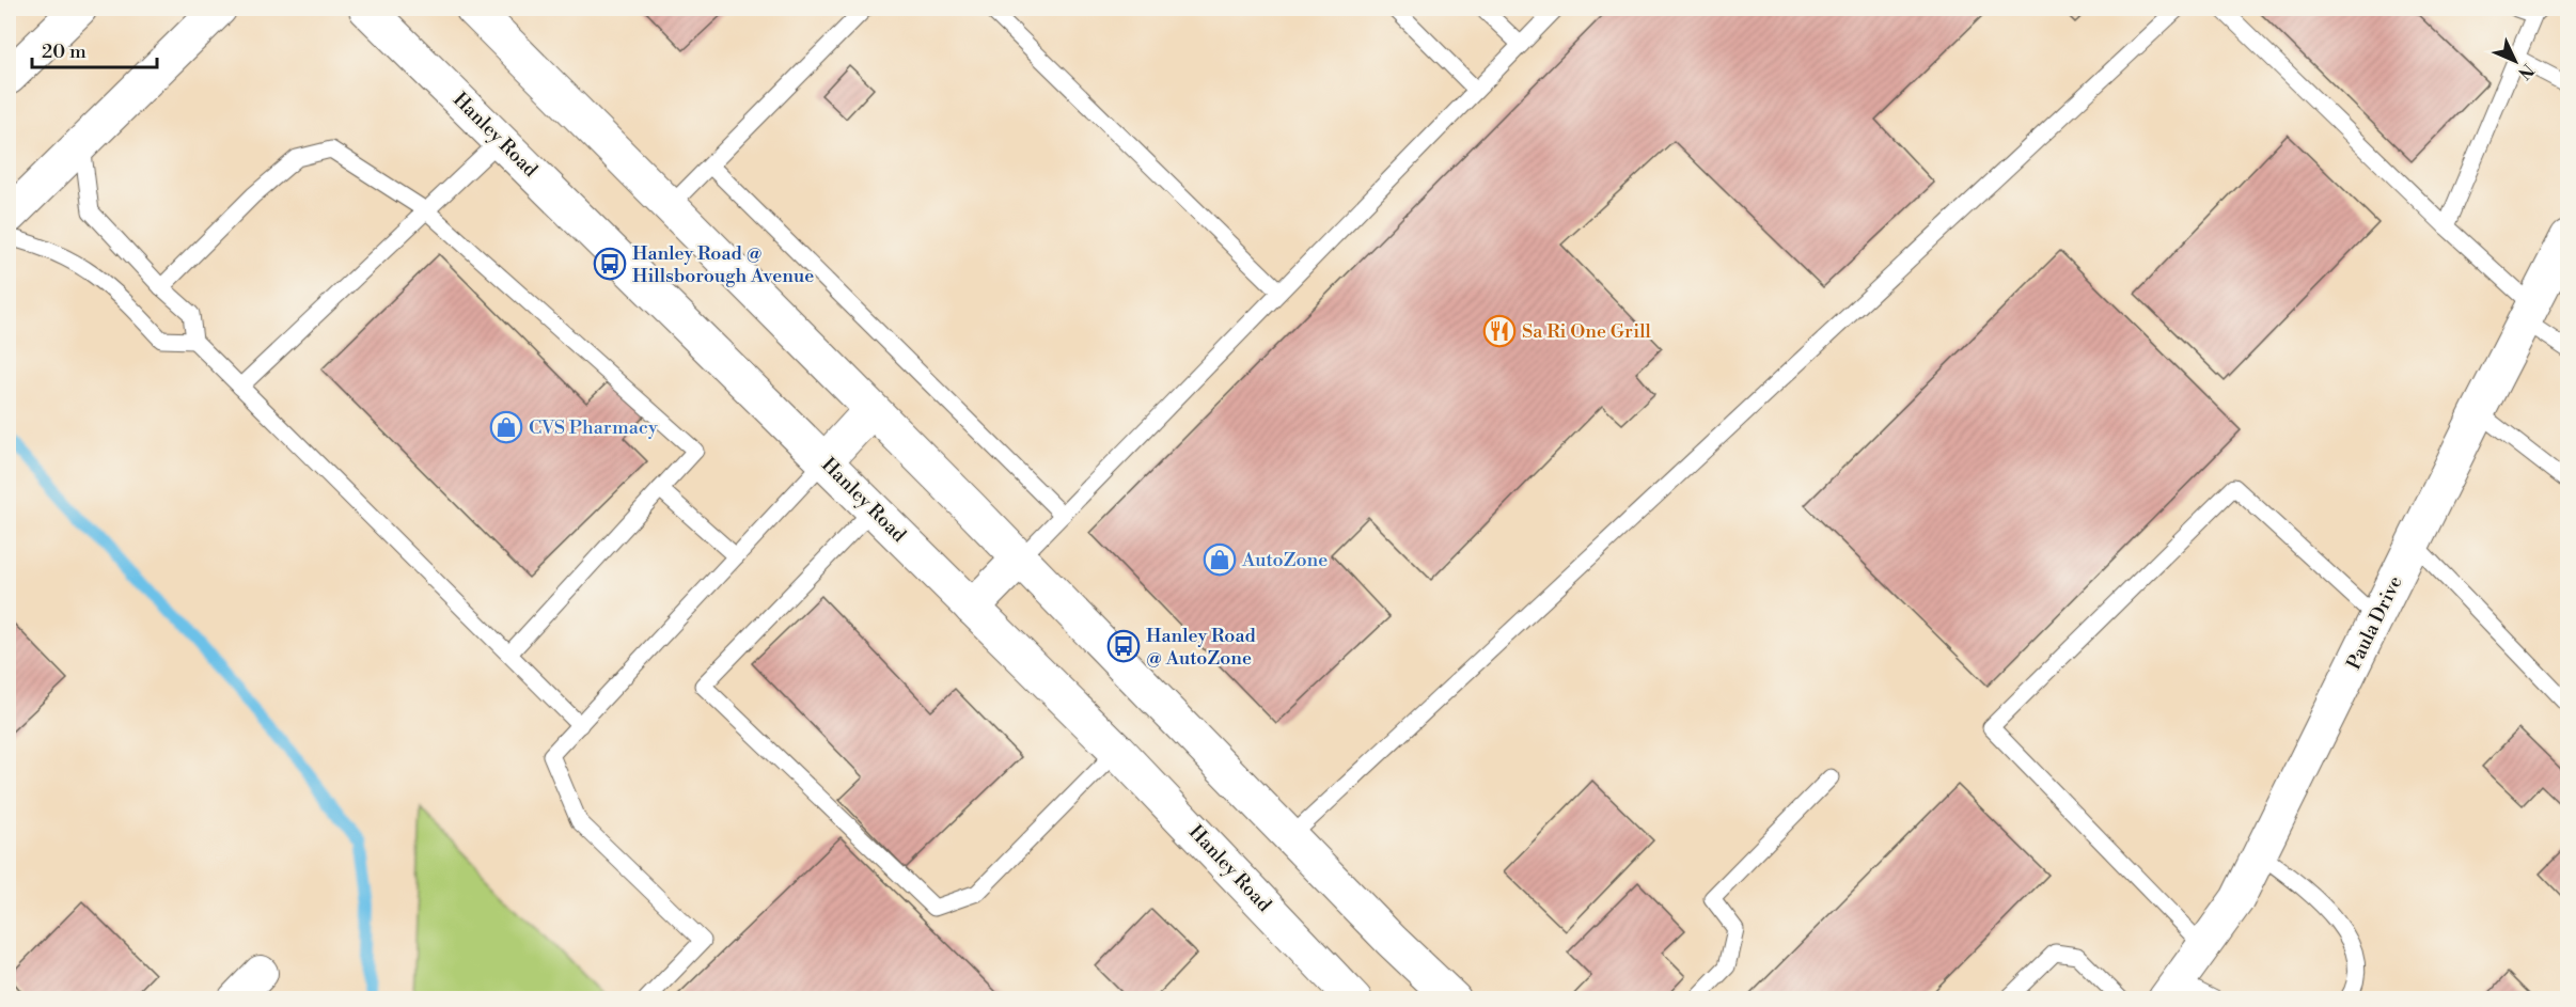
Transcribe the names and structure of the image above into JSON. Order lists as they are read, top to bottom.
{
  "streets": {
    "main road": ["Hanley Road"],
    "street": ["Paula Drive"]
  },
  "places": {
    "bus stop": ["Hanley Road @ Hillsborough Avenue", "Hanley Road @ AutoZone"],
    "restaurant": ["Sa Ri One Grill"],
    "shop": ["CVS Pharmacy", "AutoZone"]
  },
  "scale_bar": "20 m",
  "north": "bottom right"
}
